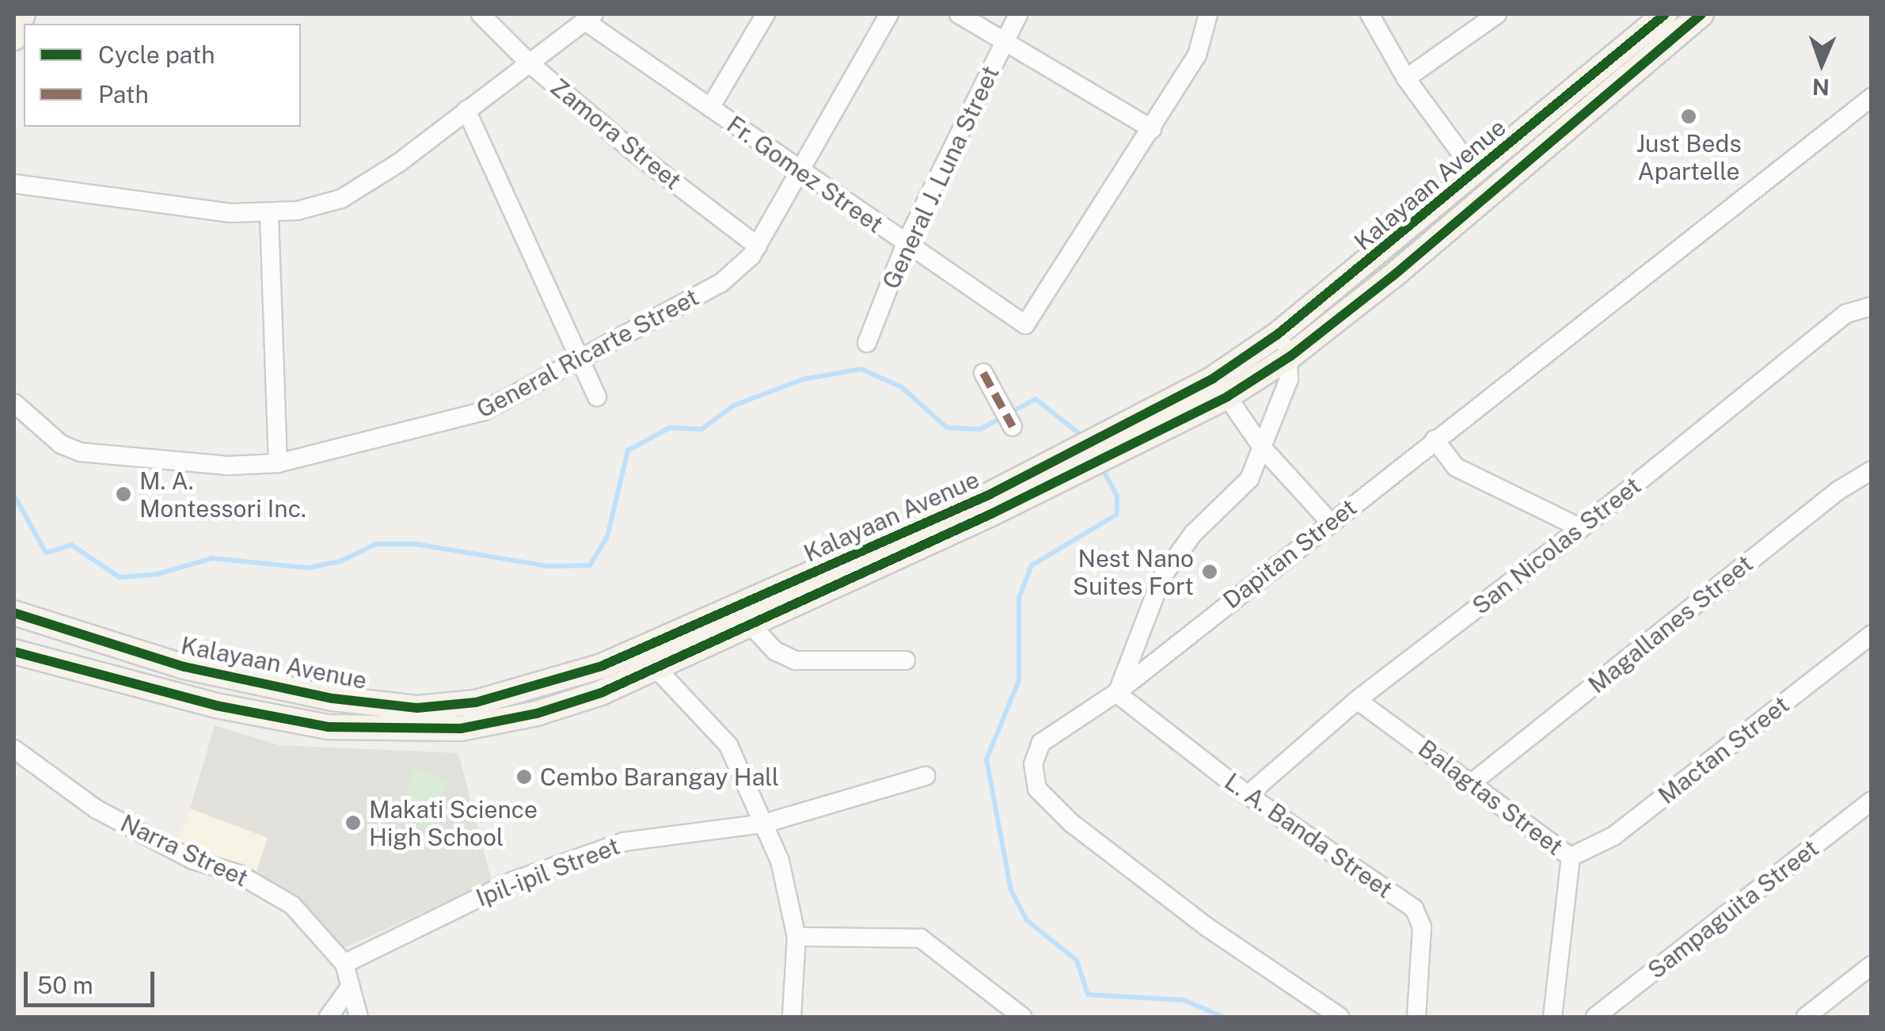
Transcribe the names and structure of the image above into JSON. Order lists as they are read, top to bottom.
{
  "streets": {
    "main road": ["Kalayaan Avenue"],
    "street": [
      "Zamora Street",
      "Fr. Gomez Street",
      "General J. Luna Street",
      "General Ricarte Street",
      "San Nicolas Street",
      "Dapitan Street",
      "Magallanes Street",
      "Mactan Street",
      "Balagtas Street",
      "L. A. Banda Street",
      "Narra Street",
      "Ipil-ipil Street",
      "Sampaguita Street"
    ]
  },
  "crossings": [
    ["Zamora Street", "General Ricarte Street"],
    ["Fr. Gomez Street", "General J. Luna Street"],
    ["Fr. Gomez Street", "General Ricarte Street"],
    ["San Nicolas Street", "Balagtas Street"],
    ["San Nicolas Street", "L. A. Banda Street"],
    ["Dapitan Street", "L. A. Banda Street"],
    ["Magallanes Street", "Balagtas Street"],
    ["Mactan Street", "Balagtas Street"],
    ["Narra Street", "Ipil-ipil Street"]
  ],
  "places": [
    "Just Beds Apartelle",
    "M. A. Montessori Inc.",
    "Nest Nano Suites Fort",
    "Cembo Barangay Hall",
    "Makati Science High School"
  ],
  "legend": ["Cycle path", "Path"],
  "scale_bar": "50 m",
  "north": "bottom"
}
